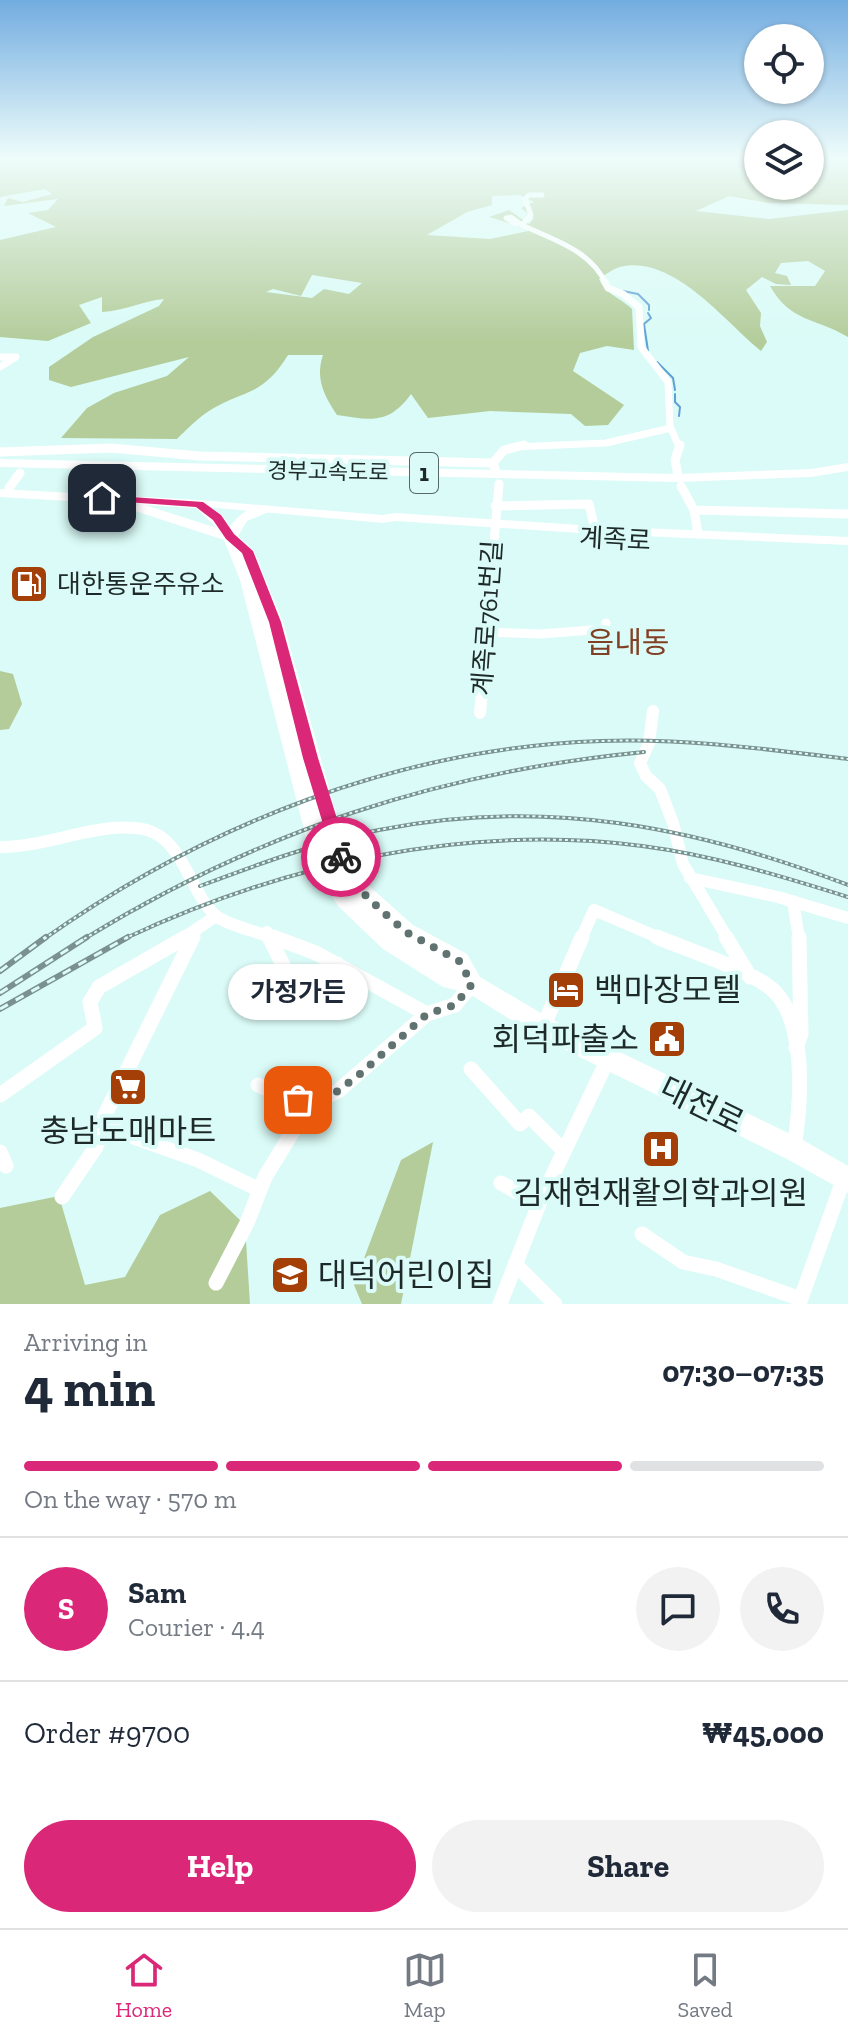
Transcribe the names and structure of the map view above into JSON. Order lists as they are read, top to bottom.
{
  "streets": {
    "highway": ["경부고속도로", "1"],
    "main road": ["계족로", "대전로"],
    "street": ["계족로761번길"]
  },
  "crossings": [
    ["계족로", "계족로761번길"],
    ["계족로", "대전로"]
  ],
  "districts": ["읍내동"],
  "places": {
    "fuel station": ["대한통운주유소"],
    "hotel": ["백마장모텔"],
    "public building": ["회덕파출소"],
    "supermarket": ["충남도매마트"],
    "other": ["가정가든"],
    "hospital": ["김재현재활의학과의원"],
    "school or university": ["대덕어린이집"]
  },
  "page": {
    "bubble": "가정가든",
    "heading": ["4 min", "Arriving in", "07:30–07:35"],
    "panel": [
      "Sam",
      "Courier · 4.4",
      "Order #9700",
      "₩45,000"
    ],
    "bar": "On the way · 570 m",
    "round": "S",
    "buttons": ["Help", "Share"],
    "tabs": ["Home", "Map", "Saved"]
  }
}
